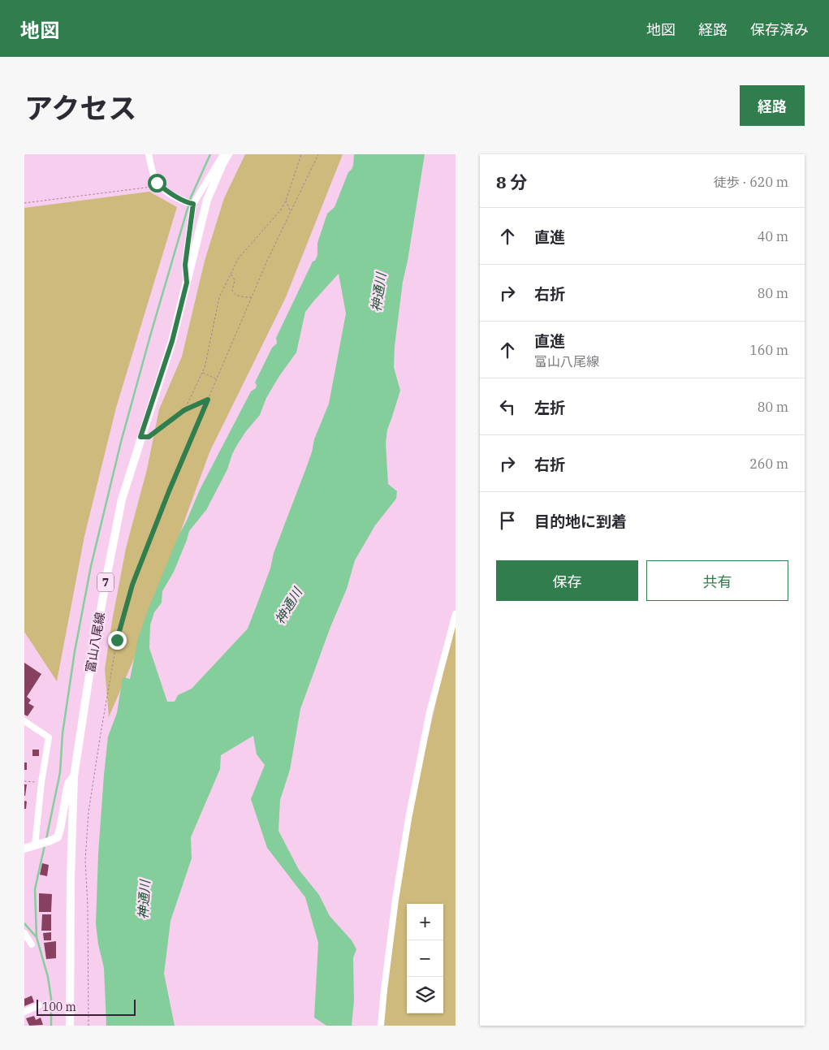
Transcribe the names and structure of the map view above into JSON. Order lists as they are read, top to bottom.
{
  "streets": {
    "main road": ["7", "富山八尾線"]
  },
  "water": ["神通川"],
  "scale_bar": "100 m",
  "page": {
    "header": "地図",
    "nav": ["地図", "経路", "保存済み"],
    "title": "アクセス",
    "buttons": [
      "経路",
      ["保存", "共有"]
    ],
    "heading": ["8 分", "徒歩 · 620 m"],
    "list": [
      ["直進", "40 m"],
      ["右折", "80 m"],
      ["直進", "富山八尾線", "160 m"],
      ["左折", "80 m"],
      ["右折", "260 m"],
      "目的地に到着"
    ],
    "map_buttons": ["+", "−"],
    "scale": "100 m"
  }
}
